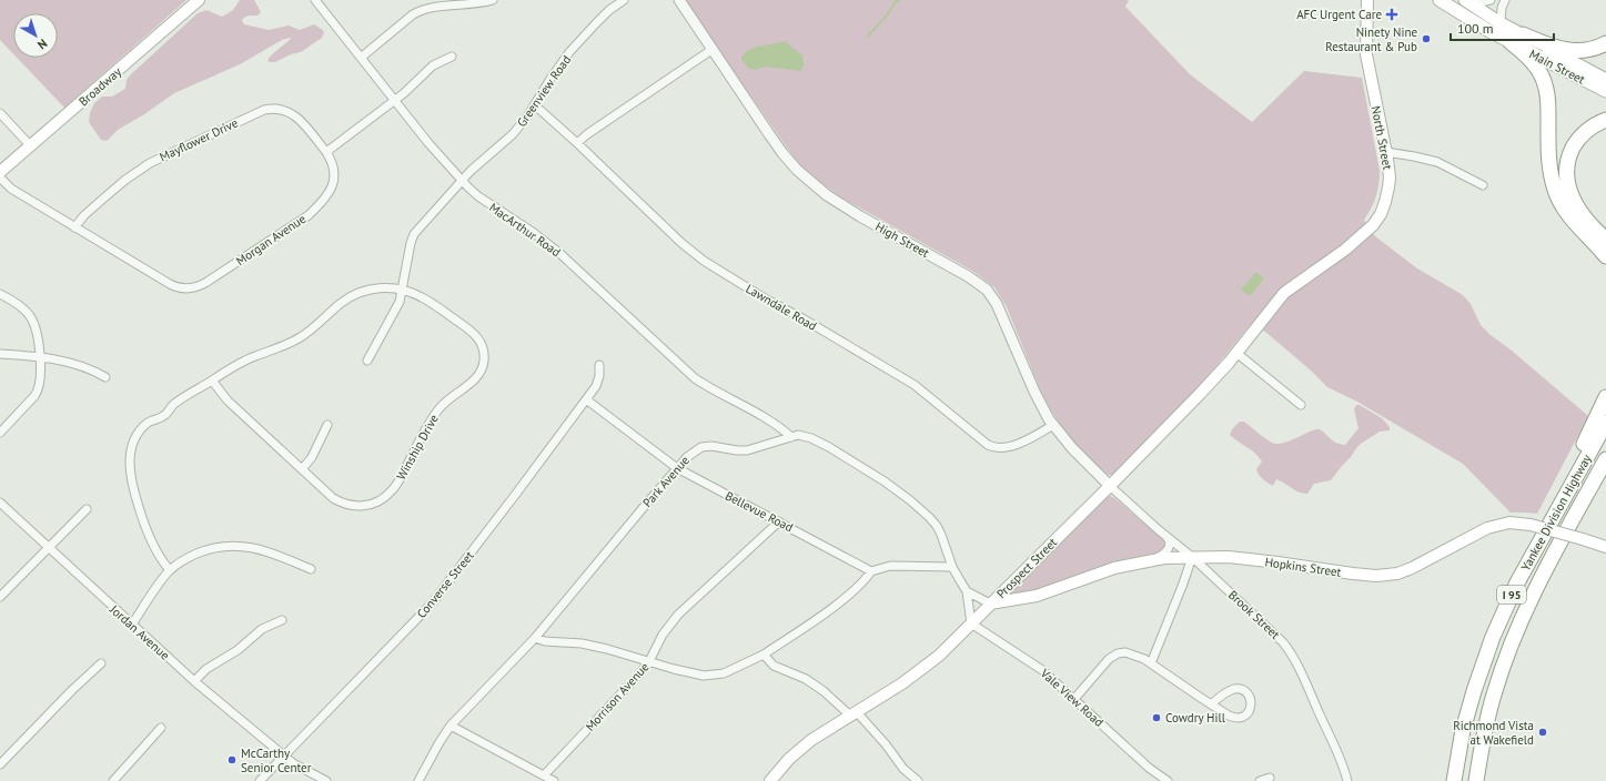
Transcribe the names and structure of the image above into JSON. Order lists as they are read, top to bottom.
{
  "streets": {
    "highway": ["Yankee Division Highway", "I 95"],
    "main road": [
      "Main Street",
      "Broadway",
      "North Street",
      "Hopkins Street",
      "Prospect Street"
    ],
    "street": [
      "Greenview Road",
      "Mayflower Drive",
      "MacArthur Road",
      "Morgan Avenue",
      "High Street",
      "Lawndale Road",
      "Winship Drive",
      "Park Avenue",
      "Bellevue Road",
      "Converse Street",
      "Brook Street",
      "Jordan Avenue",
      "Morrison Avenue",
      "Vale View Road"
    ]
  },
  "crossings": [
    ["Greenview Road", "MacArthur Road"],
    ["Greenview Road", "Lawndale Road"],
    ["Greenview Road", "Winship Drive"],
    ["North Street", "Prospect Street"],
    ["Mayflower Drive", "Morgan Avenue"],
    ["MacArthur Road", "Park Avenue"],
    ["High Street", "Lawndale Road"],
    ["High Street", "Prospect Street"],
    ["High Street", "Brook Street"],
    ["Park Avenue", "Bellevue Road"],
    ["Park Avenue", "Prospect Street"],
    ["Park Avenue", "Vale View Road"],
    ["Bellevue Road", "Converse Street"],
    ["Bellevue Road", "Morrison Avenue"],
    ["Hopkins Street", "Prospect Street"],
    ["Hopkins Street", "Brook Street"],
    ["Prospect Street", "Brook Street"],
    ["Prospect Street", "Vale View Road"],
    ["Converse Street", "Jordan Avenue"]
  ],
  "places": {
    "health": ["AFC Urgent Care"],
    "other": [
      "Ninety Nine Restaurant & Pub",
      "Cowdry Hill",
      "Richmond Vista at Wakefield",
      "McCarthy Senior Center"
    ]
  },
  "scale_bar": "100 m",
  "north": "bottom right"
}
